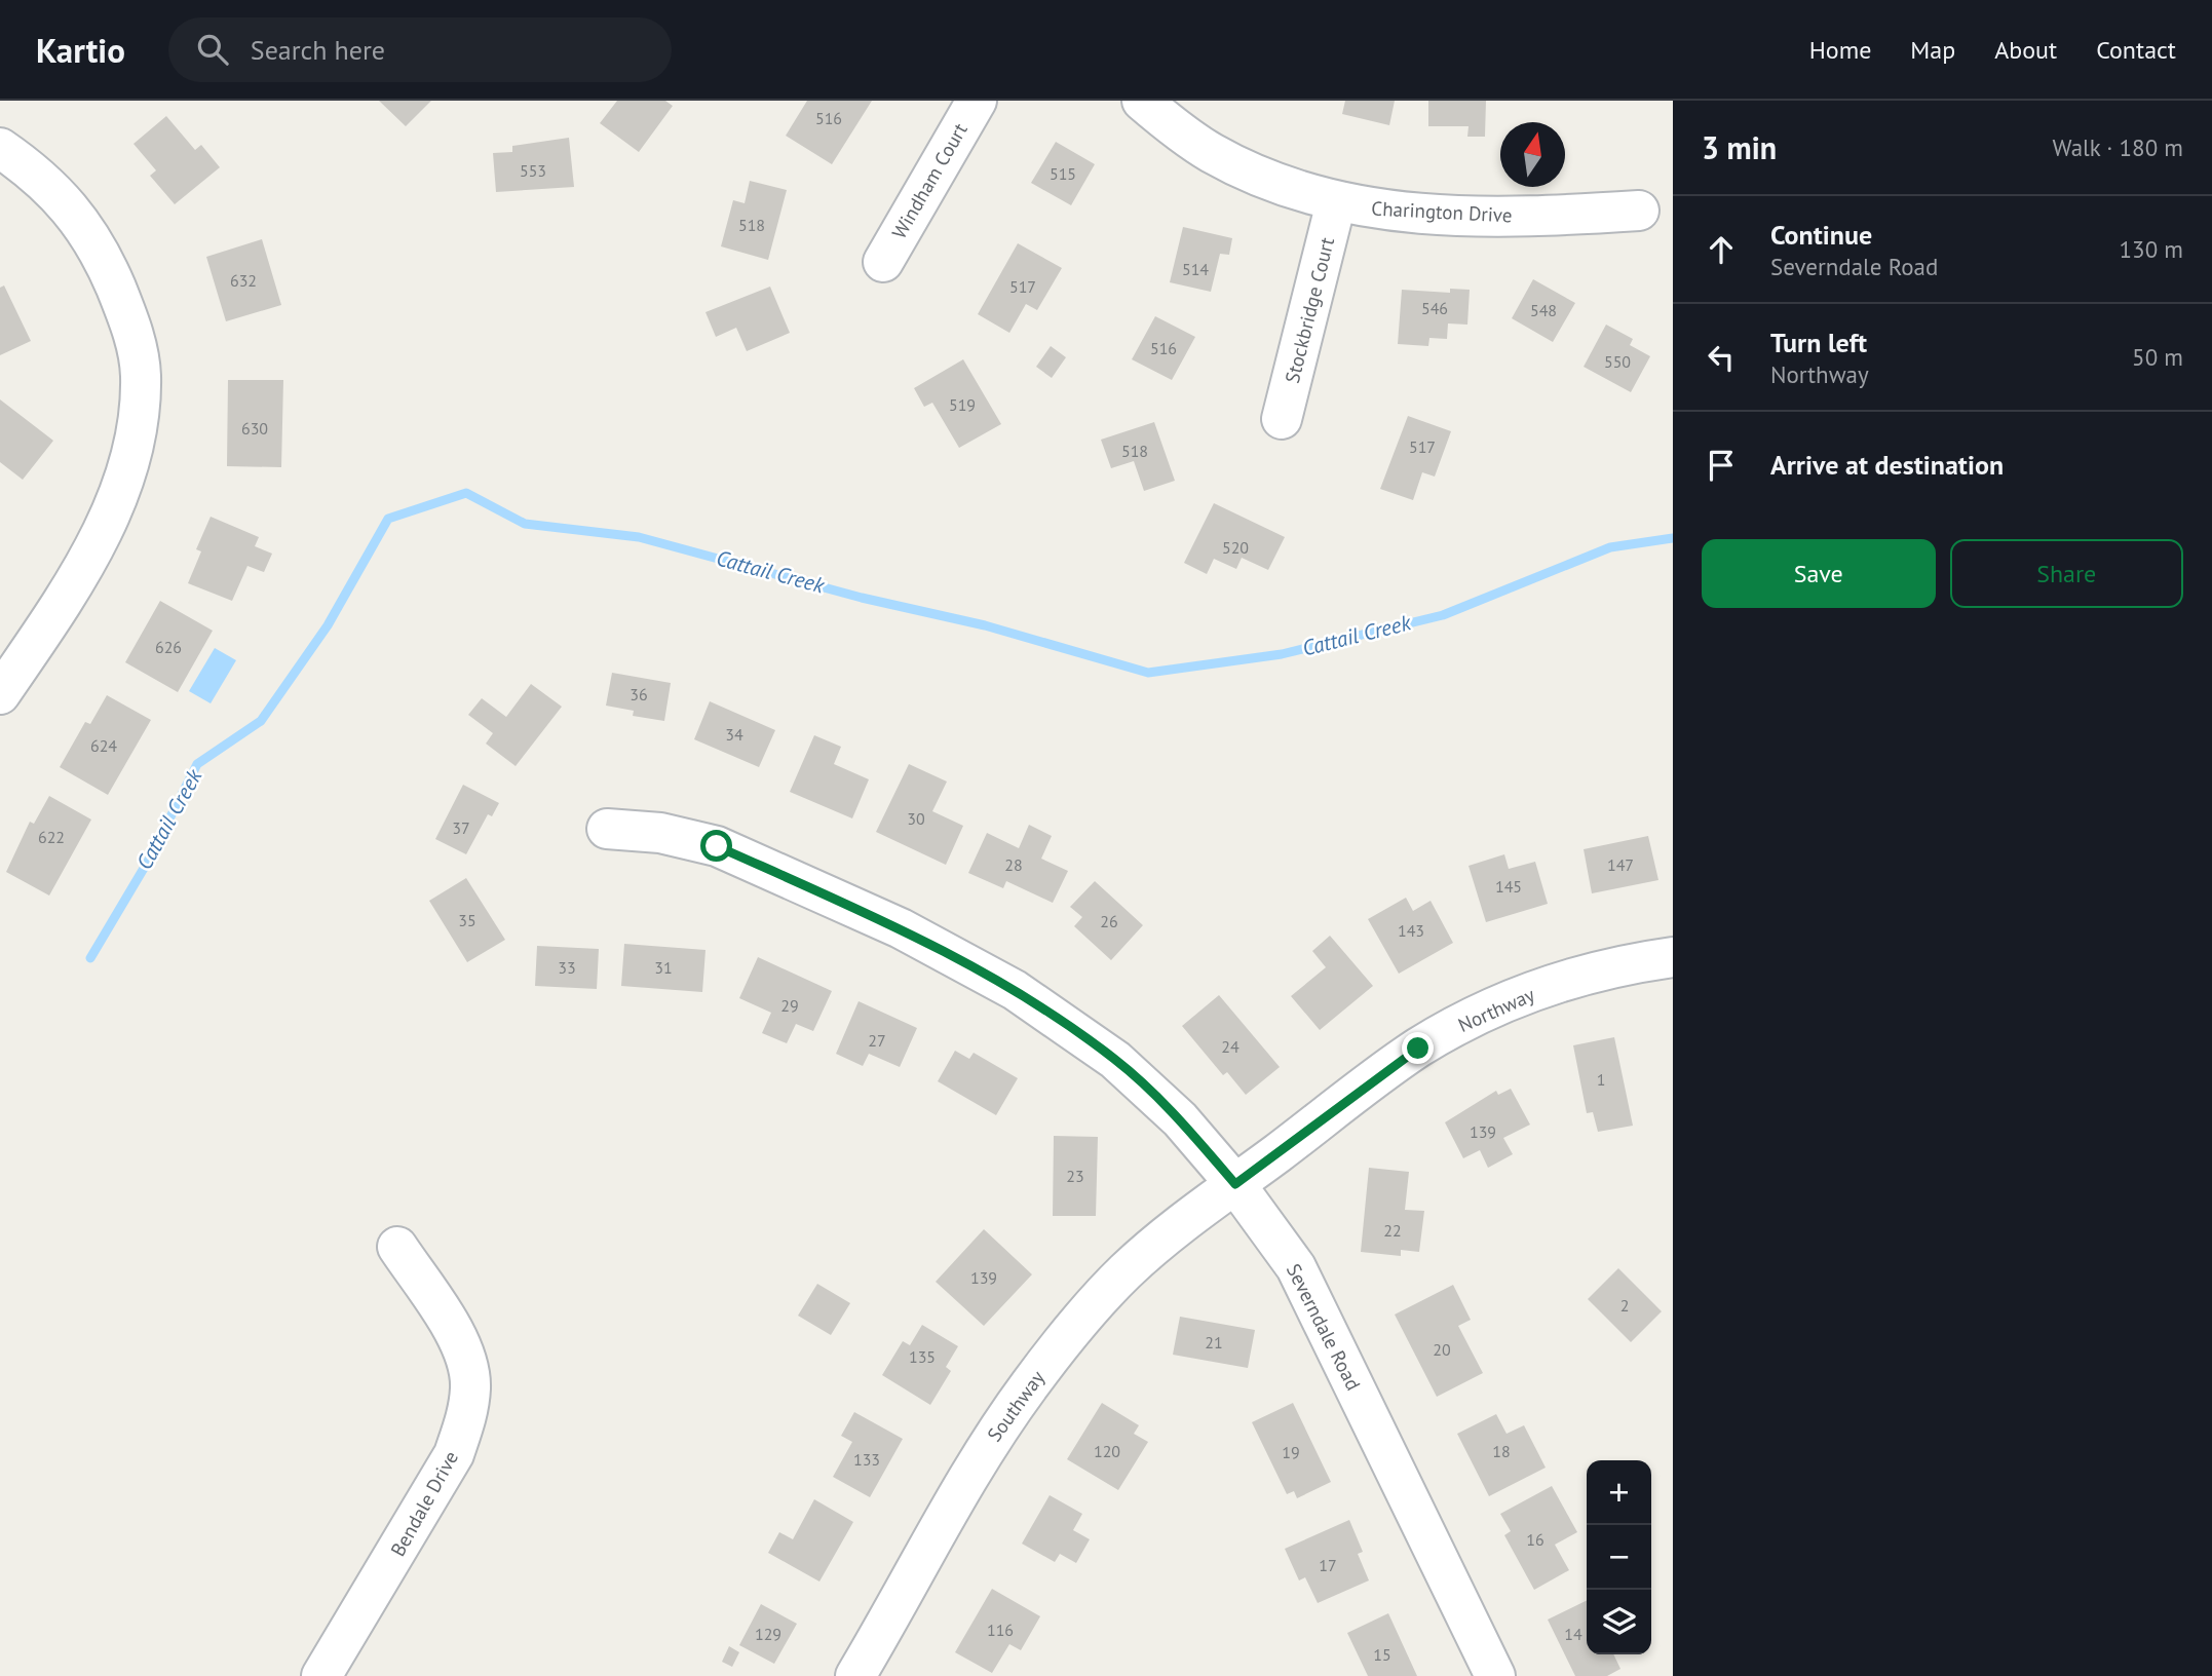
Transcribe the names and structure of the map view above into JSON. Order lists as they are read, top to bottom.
{
  "streets": {
    "street": [
      "Windham Court",
      "Charington Drive",
      "Stockbridge Court",
      "Northway",
      "Severndale Road",
      "Southway",
      "Bendale Drive"
    ]
  },
  "crossings": [
    ["Charington Drive", "Stockbridge Court"],
    ["Northway", "Severndale Road"],
    ["Northway", "Southway"],
    ["Severndale Road", "Southway"]
  ],
  "water": ["Cattail Creek"],
  "house_numbers": [
    "516",
    "553",
    "515",
    "518",
    "514",
    "632",
    "517",
    "546",
    "548",
    "516",
    "550",
    "519",
    "630",
    "517",
    "518",
    "520",
    "626",
    "36",
    "34",
    "624",
    "30",
    "37",
    "622",
    "28",
    "147",
    "145",
    "35",
    "26",
    "143",
    "33",
    "31",
    "29",
    "27",
    "24",
    "1",
    "139",
    "23",
    "22",
    "139",
    "2",
    "21",
    "20",
    "135",
    "120",
    "18",
    "19",
    "133",
    "16",
    "17",
    "116",
    "129",
    "14",
    "15"
  ],
  "north": "top",
  "page": {
    "header": "Kartio",
    "search": "Search here",
    "nav": [
      "Home",
      "Map",
      "About",
      "Contact"
    ],
    "heading": ["3 min", "Walk · 180 m"],
    "list": [
      ["Continue", "Severndale Road", "130 m"],
      ["Turn left", "Northway", "50 m"],
      "Arrive at destination"
    ],
    "buttons": ["Save", "Share"],
    "map_buttons": ["+", "−"]
  }
}
